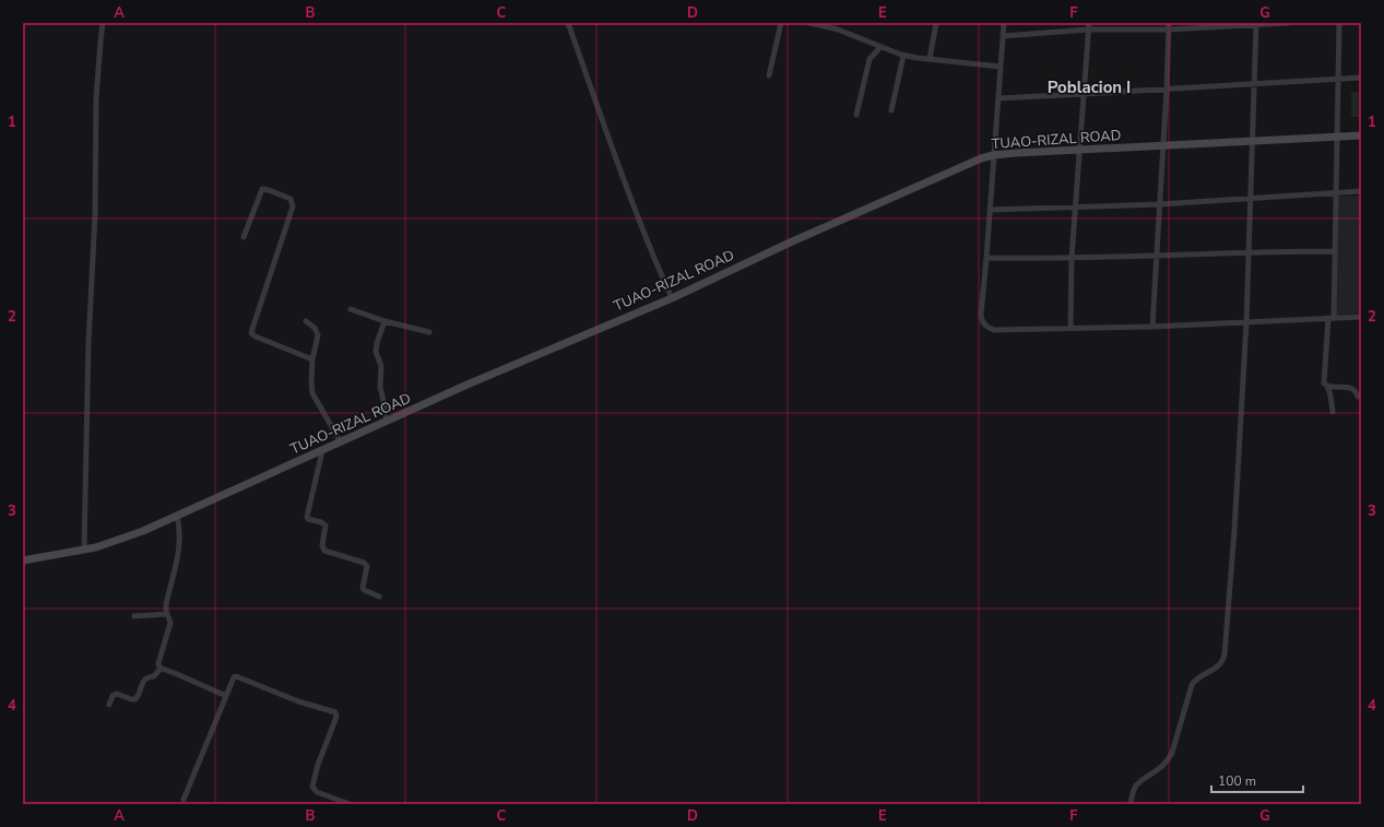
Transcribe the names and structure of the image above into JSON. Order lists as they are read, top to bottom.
{
  "streets": {
    "main road": ["TUAO-RIZAL ROAD"]
  },
  "districts": ["Poblacion I"],
  "scale_bar": "100 m",
  "grid": {
    "columns": [
      "A",
      "B",
      "C",
      "D",
      "E",
      "F",
      "G"
    ],
    "rows": [
      "1",
      "2",
      "3",
      "4"
    ]
  }
}
